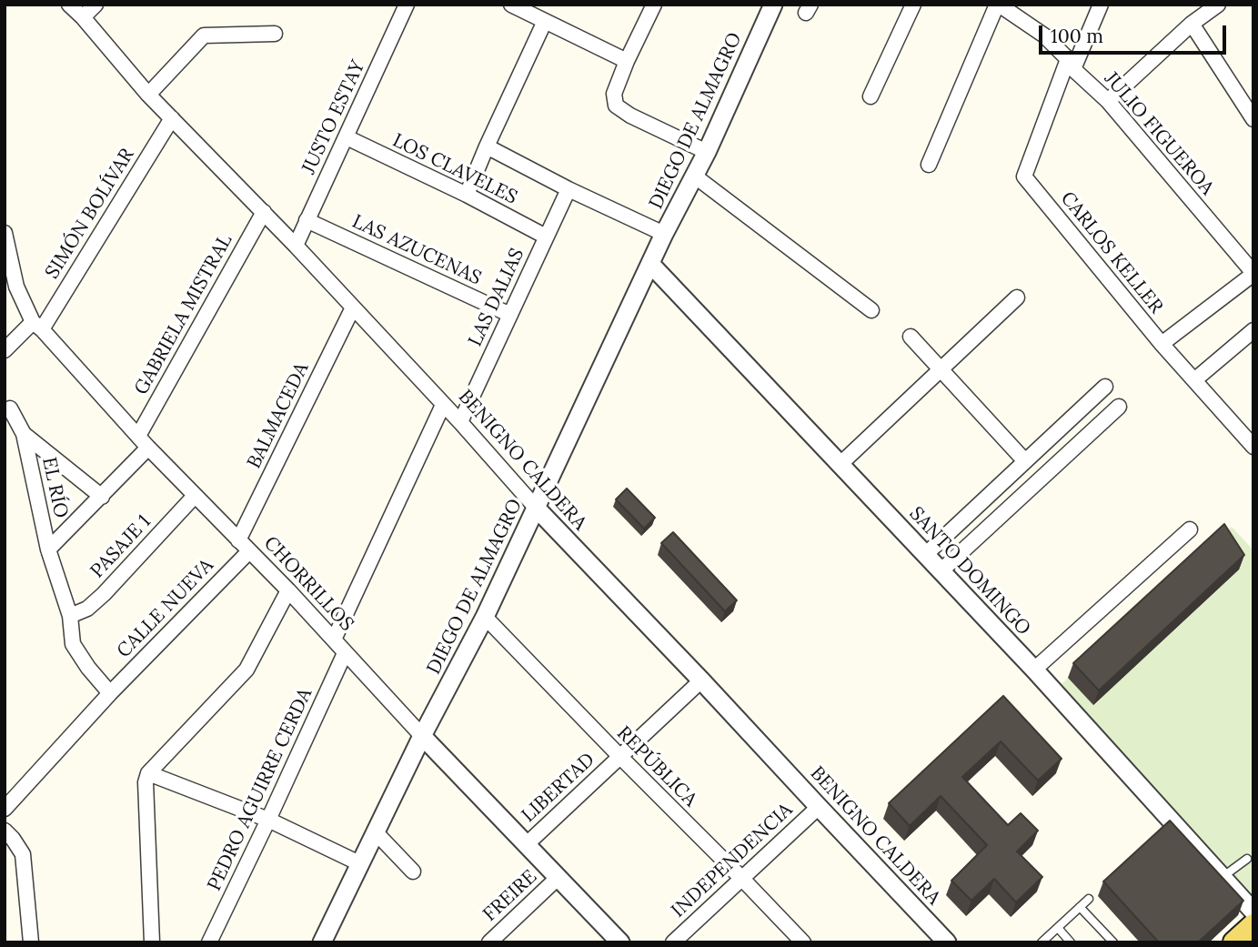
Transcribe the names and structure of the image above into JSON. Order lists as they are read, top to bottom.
{
  "streets": {
    "street": [
      "JUSTO ESTAY",
      "DIEGO DE ALMAGRO",
      "JULIO FIGUEROA",
      "LOS CLAVELES",
      "SIMÓN BOLÍVAR",
      "LAS AZUCENAS",
      "CARLOS KELLER",
      "LAS DALIAS",
      "GABRIELA MISTRAL",
      "BALMACEDA",
      "BENIGNO CALDERA",
      "EL RÍO",
      "PASAJE 1",
      "SANTO DOMINGO",
      "CHORRILLOS",
      "CALLE NUEVA",
      "REPÚBLICA",
      "LIBERTAD",
      "PEDRO AGUIRRE CERDA",
      "INDEPENDENCIA",
      "FREIRE"
    ]
  },
  "crossings": [
    ["JUSTO ESTAY", "LOS CLAVELES"],
    ["JUSTO ESTAY", "LAS AZUCENAS"],
    ["JUSTO ESTAY", "BENIGNO CALDERA"],
    ["DIEGO DE ALMAGRO", "LOS CLAVELES"],
    ["DIEGO DE ALMAGRO", "BENIGNO CALDERA"],
    ["DIEGO DE ALMAGRO", "SANTO DOMINGO"],
    ["DIEGO DE ALMAGRO", "CHORRILLOS"],
    ["DIEGO DE ALMAGRO", "REPÚBLICA"],
    ["JULIO FIGUEROA", "CARLOS KELLER"],
    ["LOS CLAVELES", "LAS DALIAS"],
    ["SIMÓN BOLÍVAR", "BENIGNO CALDERA"],
    ["SIMÓN BOLÍVAR", "CHORRILLOS"],
    ["LAS AZUCENAS", "LAS DALIAS"],
    ["LAS DALIAS", "BENIGNO CALDERA"],
    ["GABRIELA MISTRAL", "BENIGNO CALDERA"],
    ["GABRIELA MISTRAL", "CHORRILLOS"],
    ["BALMACEDA", "BENIGNO CALDERA"],
    ["BALMACEDA", "CHORRILLOS"],
    ["BALMACEDA", "CALLE NUEVA"],
    ["BENIGNO CALDERA", "LIBERTAD"],
    ["BENIGNO CALDERA", "INDEPENDENCIA"],
    ["PASAJE 1", "CHORRILLOS"],
    ["CHORRILLOS", "CALLE NUEVA"],
    ["CHORRILLOS", "LIBERTAD"],
    ["CHORRILLOS", "PEDRO AGUIRRE CERDA"],
    ["CHORRILLOS", "FREIRE"],
    ["REPÚBLICA", "LIBERTAD"],
    ["REPÚBLICA", "INDEPENDENCIA"]
  ],
  "scale_bar": "100 m"
}
